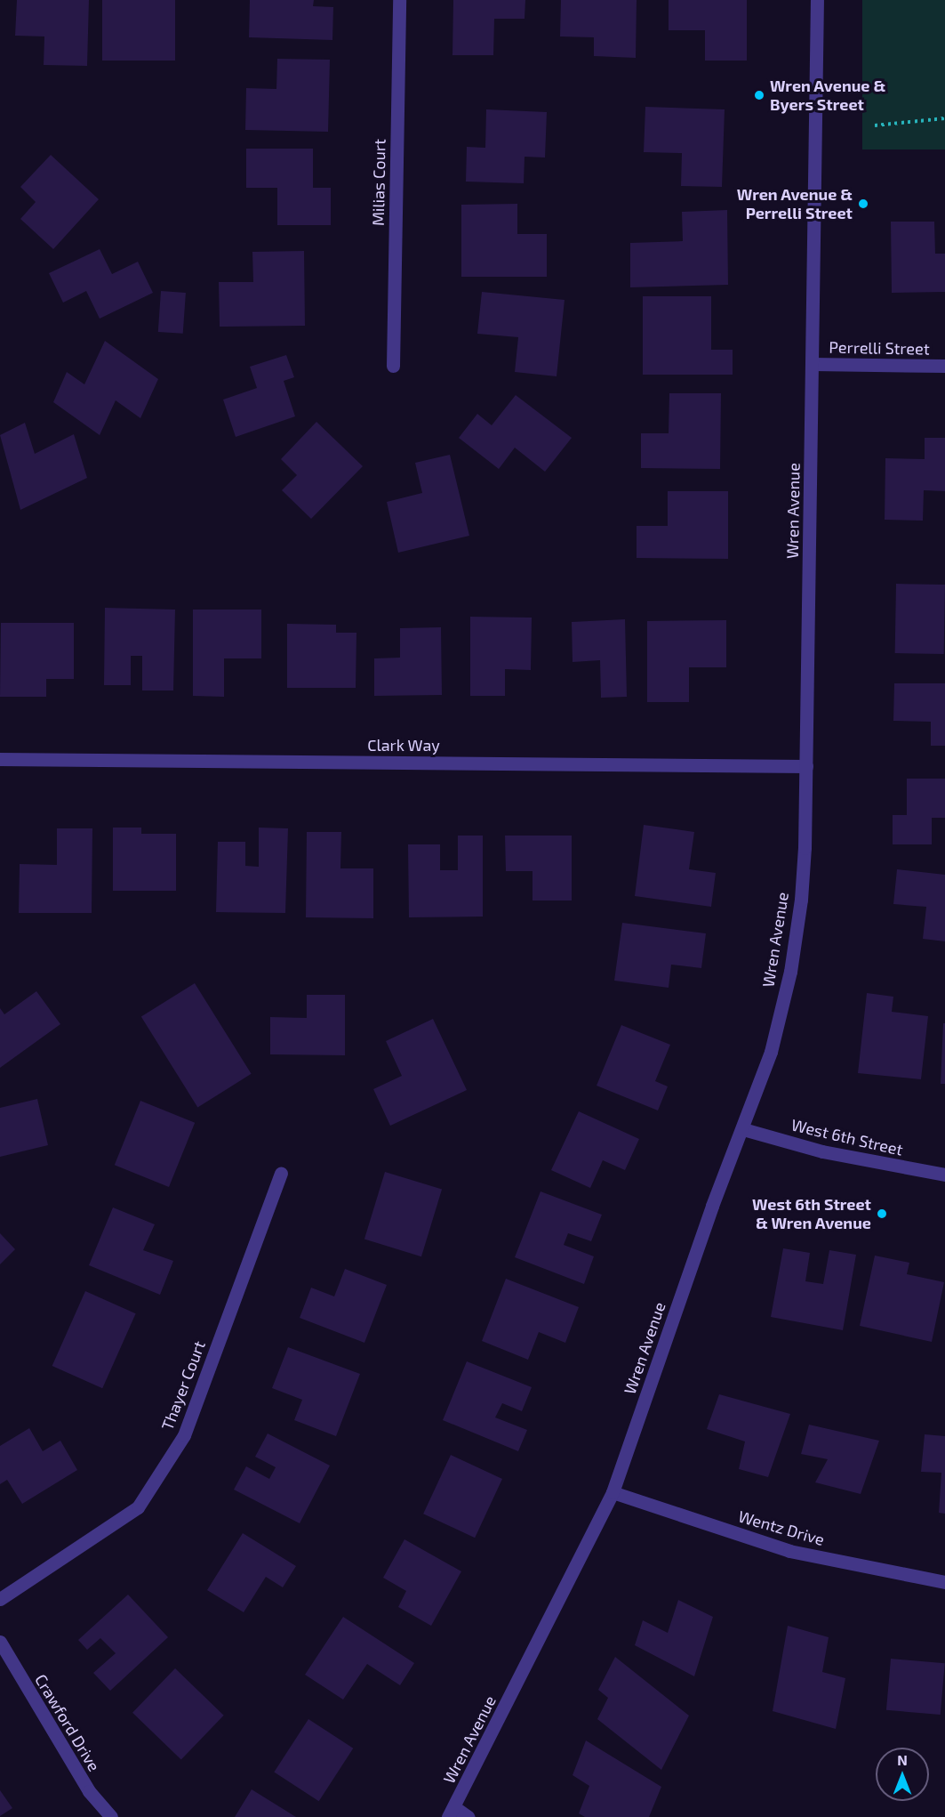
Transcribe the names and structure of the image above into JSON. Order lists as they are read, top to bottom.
{
  "streets": {
    "street": [
      "Milias Court",
      "Perrelli Street",
      "Wren Avenue",
      "Clark Way",
      "West 6th Street",
      "Thayer Court",
      "Wentz Drive",
      "Crawford Drive"
    ]
  },
  "crossings": [
    ["Perrelli Street", "Wren Avenue"],
    ["Wren Avenue", "Clark Way"],
    ["Wren Avenue", "West 6th Street"],
    ["Wren Avenue", "Wentz Drive"]
  ],
  "places": ["Wren Avenue & Byers Street", "Wren Avenue & Perrelli Street", "West 6th Street & Wren Avenue"],
  "north": "top"
}
